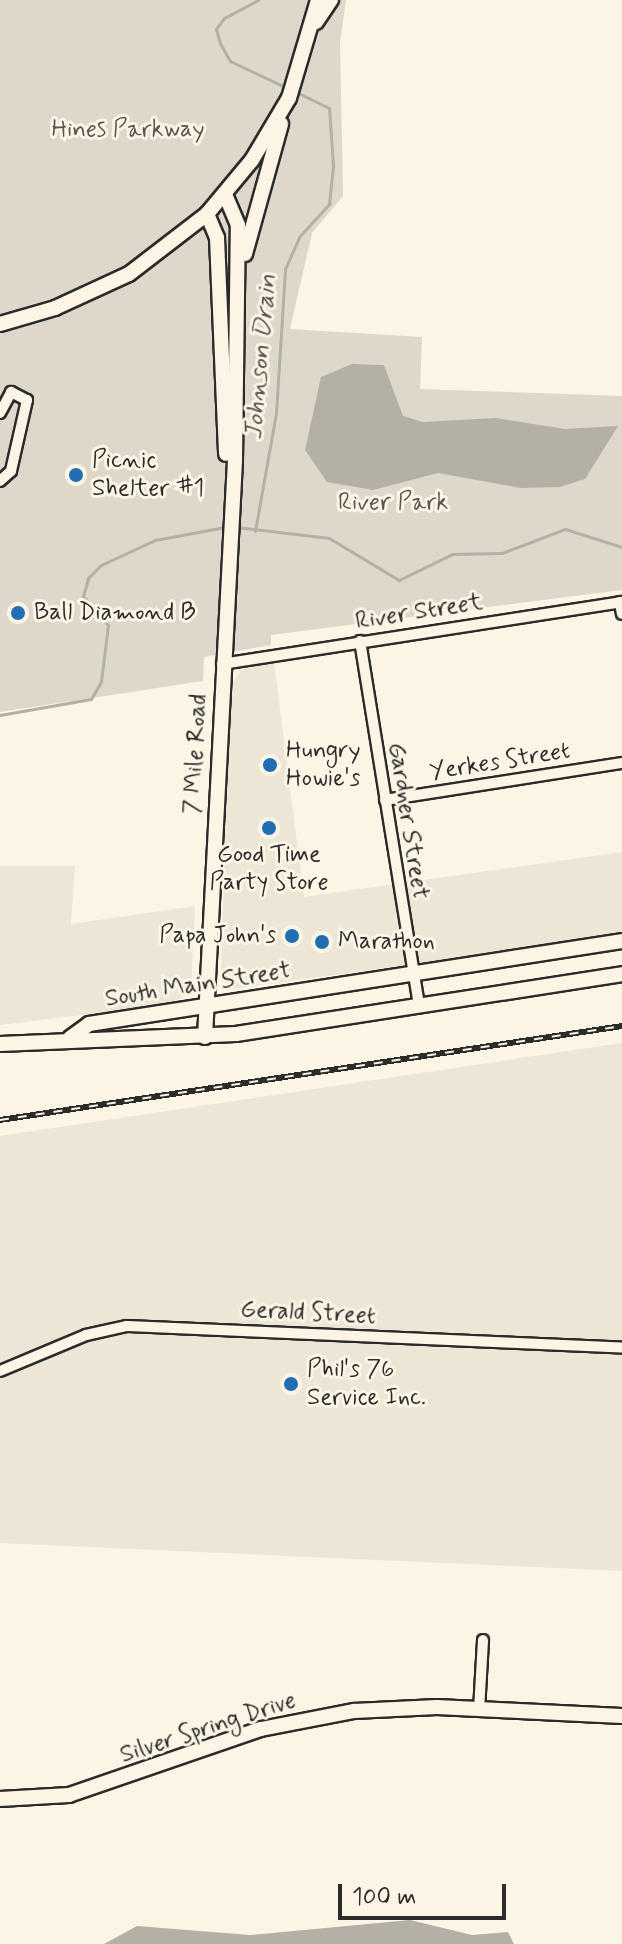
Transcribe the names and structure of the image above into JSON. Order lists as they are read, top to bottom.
{
  "streets": {
    "street": [
      "River Street",
      "7 Mile Road",
      "Yerkes Street",
      "Gardner Street",
      "South Main Street",
      "Gerald Street",
      "Silver Spring Drive"
    ]
  },
  "crossings": [
    ["River Street", "7 Mile Road"],
    ["River Street", "Gardner Street"],
    ["7 Mile Road", "South Main Street"],
    ["Yerkes Street", "Gardner Street"],
    ["Gardner Street", "South Main Street"]
  ],
  "water": ["Johnson Drain"],
  "parks": ["Hines Parkway", "River Park"],
  "places": [
    "Picnic Shelter #1",
    "Ball Diamond B",
    "Hungry Howie's",
    "Good Time Party Store",
    "Papa John's",
    "Marathon",
    "Phil's 76 Service Inc."
  ],
  "scale_bar": "100 m"
}
